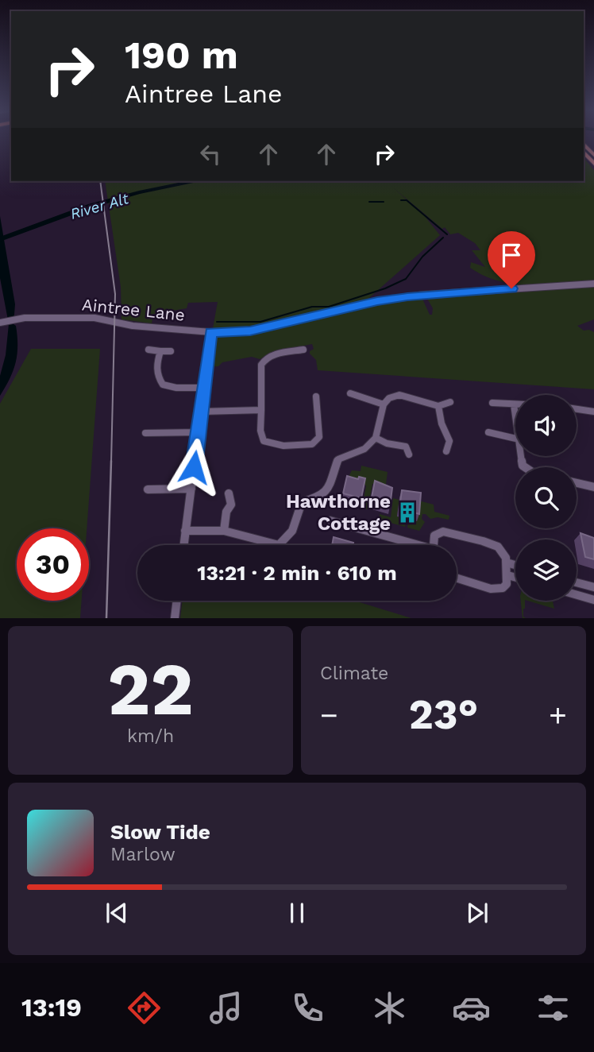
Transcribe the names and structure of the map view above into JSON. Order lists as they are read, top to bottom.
{
  "streets": {
    "main road": ["Aintree Lane"]
  },
  "water": ["River Alt"],
  "places": {
    "building": ["Hawthorne Cottage"]
  },
  "page": {
    "turn": ["190 m", "Aintree Lane"],
    "limit": "30",
    "trip": "13:21 · 2 min · 610 m",
    "tile": [
      ["22", "km/h"],
      "Climate"
    ],
    "heat": ["−", "23°", "+"],
    "song": ["Slow Tide", "Marlow"],
    "tabs": "13:19"
  }
}
